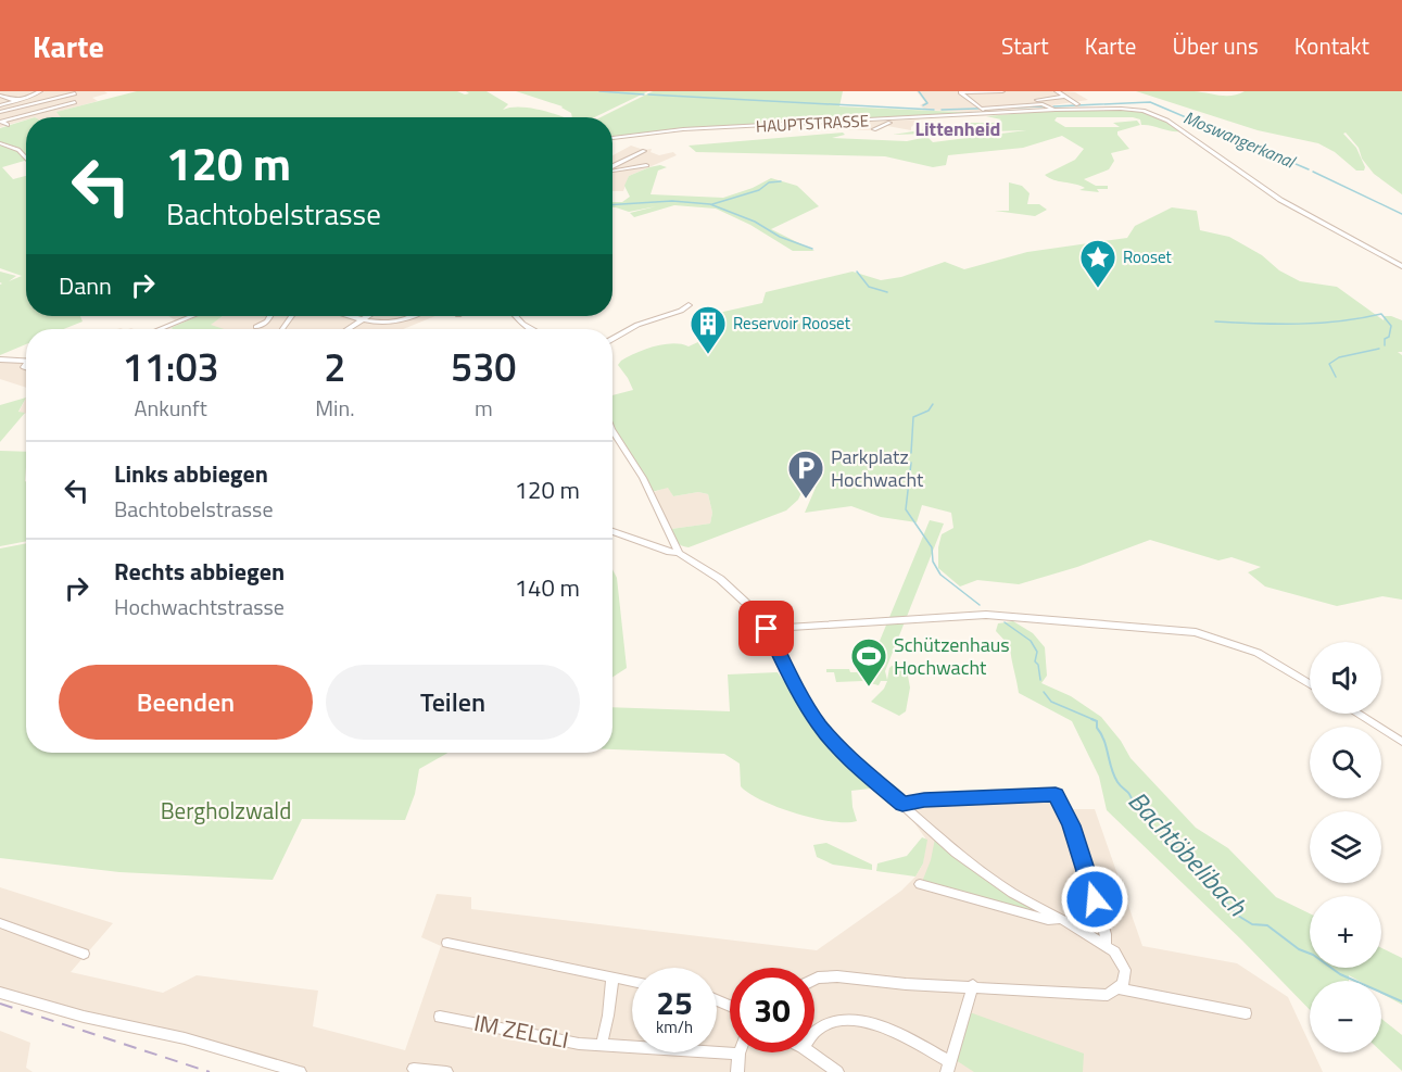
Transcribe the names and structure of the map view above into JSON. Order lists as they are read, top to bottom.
{
  "streets": {
    "street": ["HAUPTSTRASSE", "IM ZELGLI"]
  },
  "districts": ["Littenheid"],
  "water": ["Moswangerkanal", "Bachtöbelibach"],
  "parks": ["Bergholzwald"],
  "places": {
    "place": ["Rooset"],
    "building": ["Reservoir Rooset"],
    "parking": ["Parkplatz Hochwacht"],
    "sports": ["Schützenhaus Hochwacht"]
  },
  "page": {
    "header": "Karte",
    "nav": [
      "Start",
      "Karte",
      "Über uns",
      "Kontakt"
    ],
    "turn": ["120 m", "Bachtobelstrasse"],
    "then": "Dann",
    "eta": [
      "11:03",
      "Ankunft",
      "2",
      "Min.",
      "530",
      "m"
    ],
    "list": [
      {
        "name": "Links abbiegen",
        "note": "Bachtobelstrasse",
        "value": "120 m"
      },
      {
        "name": "Rechts abbiegen",
        "note": "Hochwachtstrasse",
        "value": "140 m"
      }
    ],
    "map_buttons": ["+", "−"],
    "buttons": ["Beenden", "Teilen"],
    "speed": "25 km/h",
    "limit": "30"
  }
}
